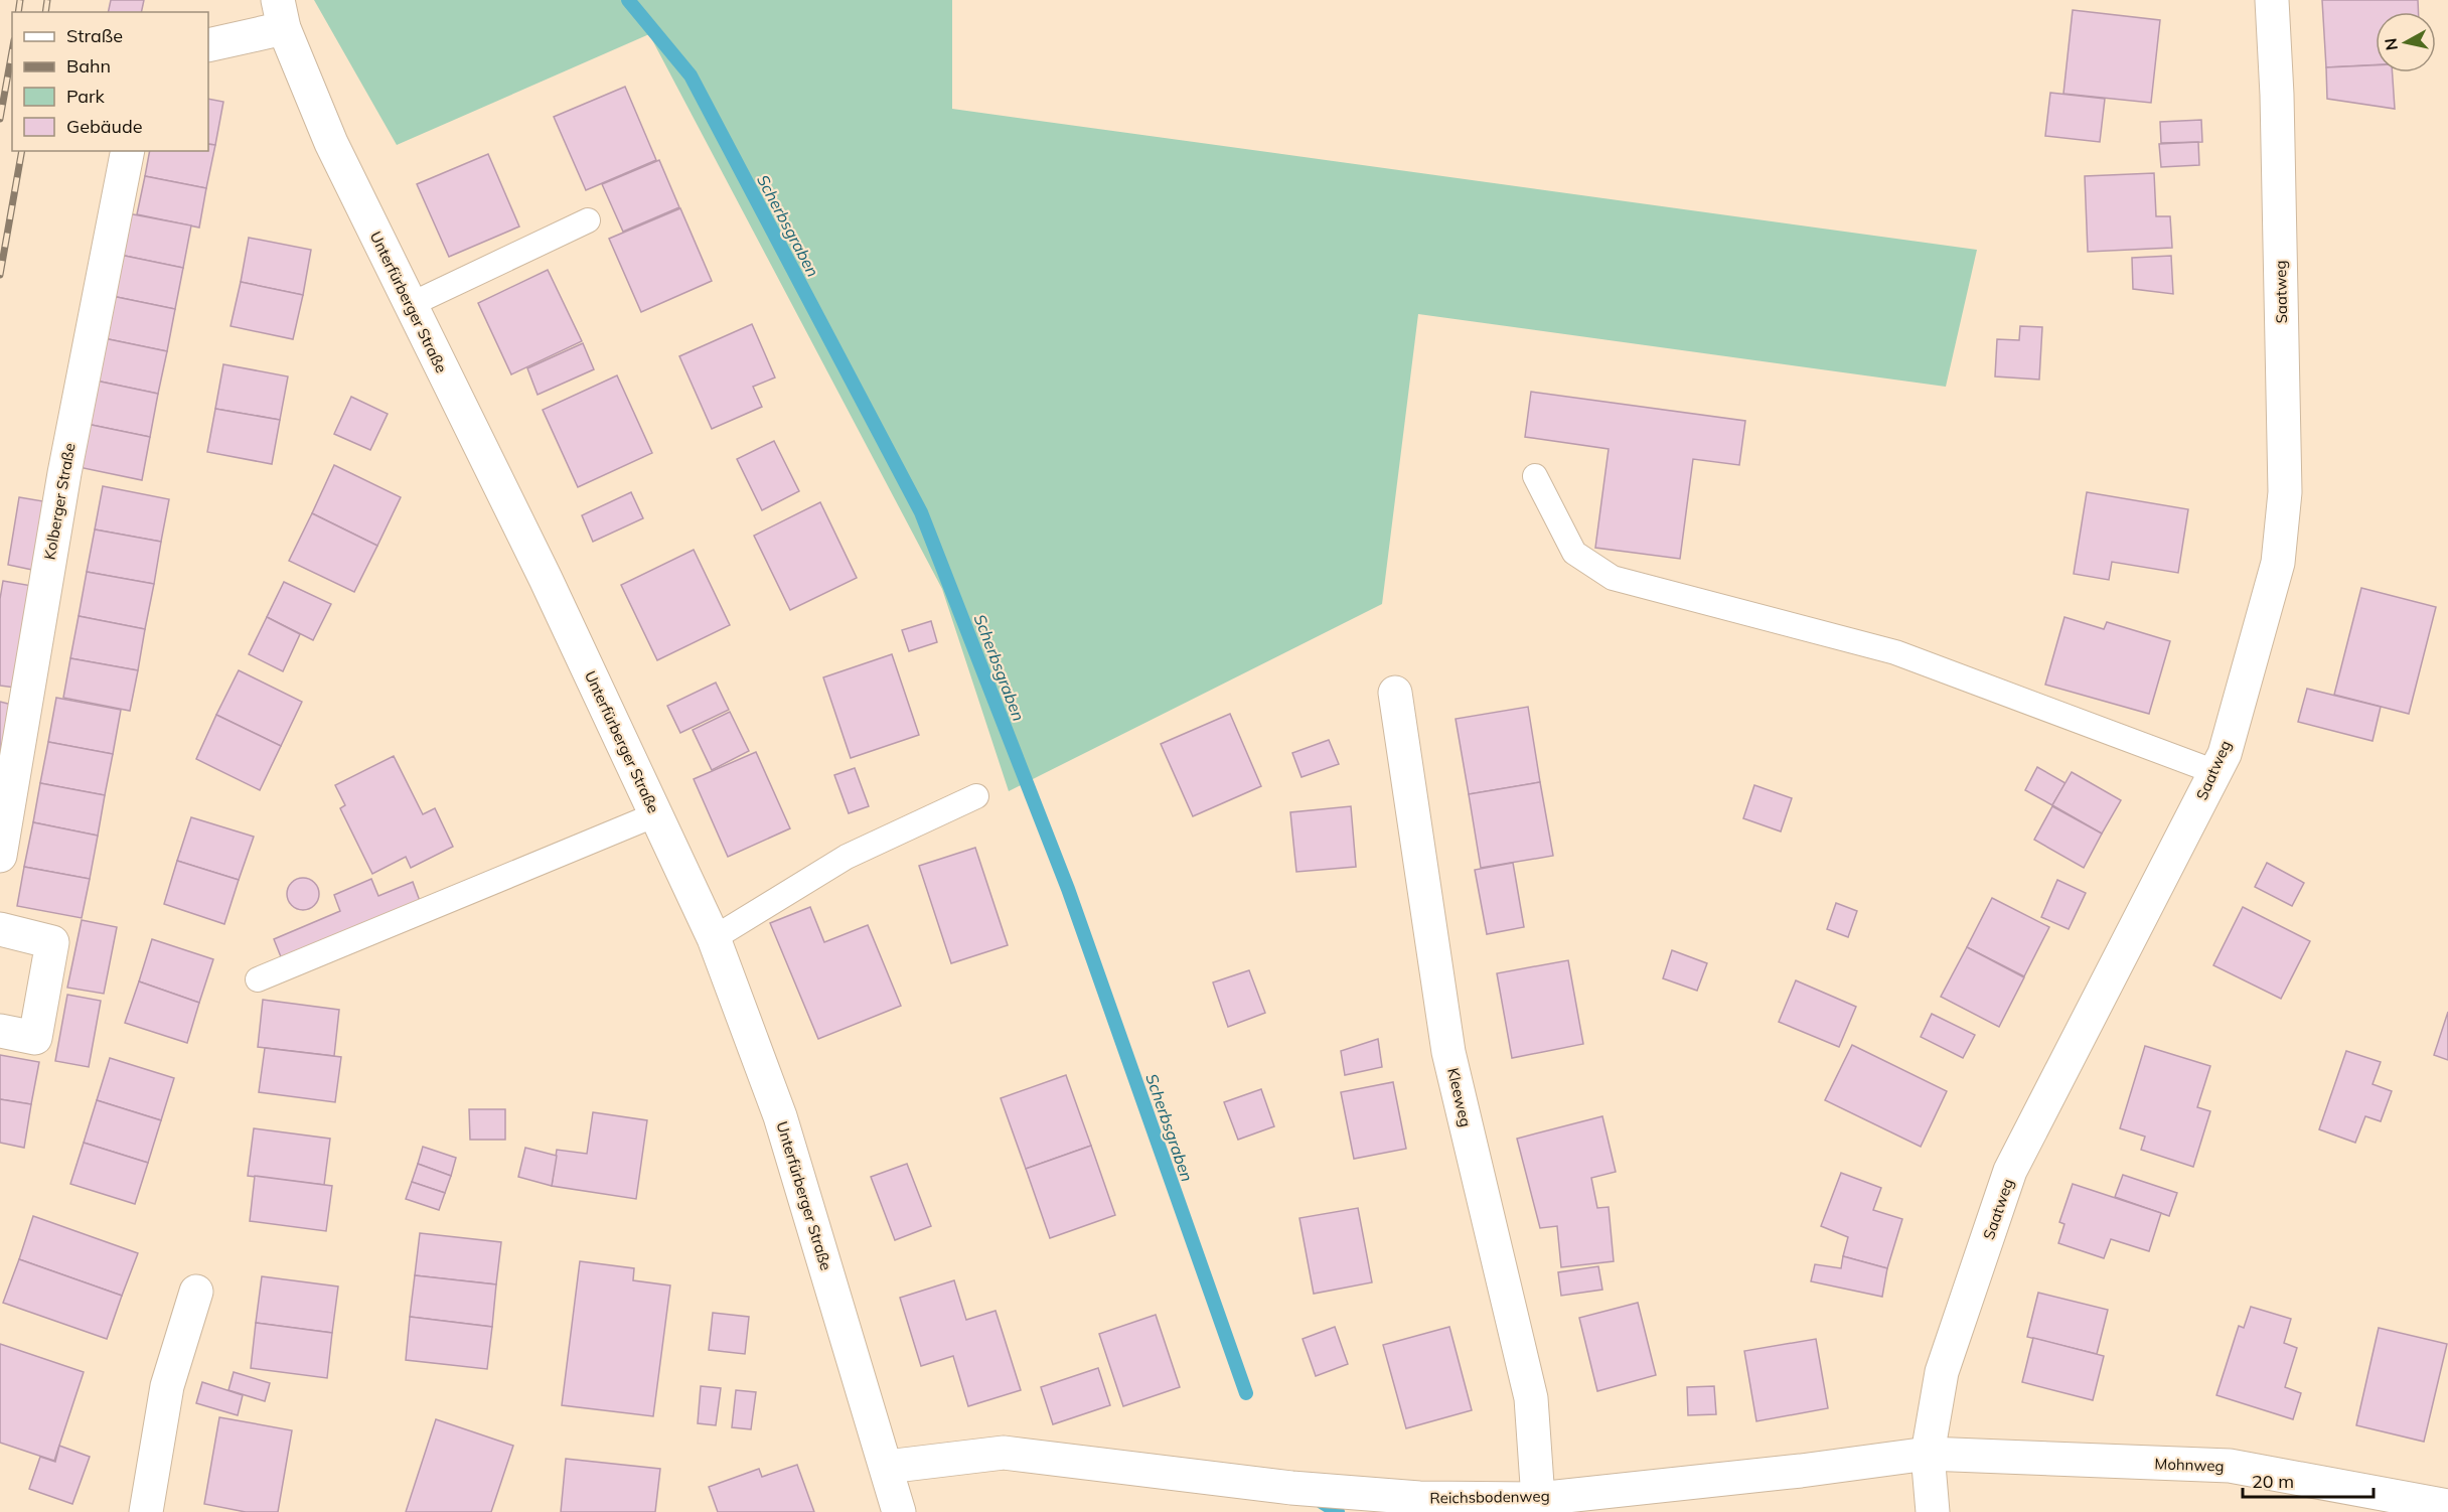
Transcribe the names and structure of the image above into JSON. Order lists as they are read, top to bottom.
{
  "streets": {
    "street": [
      "Saatweg",
      "Unterfürberger Straße",
      "Kolberger Straße",
      "Kleeweg",
      "Mohnweg",
      "Reichsbodenweg"
    ]
  },
  "crossings": [
    ["Saatweg", "Mohnweg"],
    ["Saatweg", "Reichsbodenweg"],
    ["Unterfürberger Straße", "Reichsbodenweg"],
    ["Kleeweg", "Reichsbodenweg"],
    ["Mohnweg", "Reichsbodenweg"]
  ],
  "water": ["Scherbsgraben"],
  "legend": [
    "Straße",
    "Bahn",
    "Park",
    "Gebäude"
  ],
  "scale_bar": "20 m",
  "north": "left"
}
